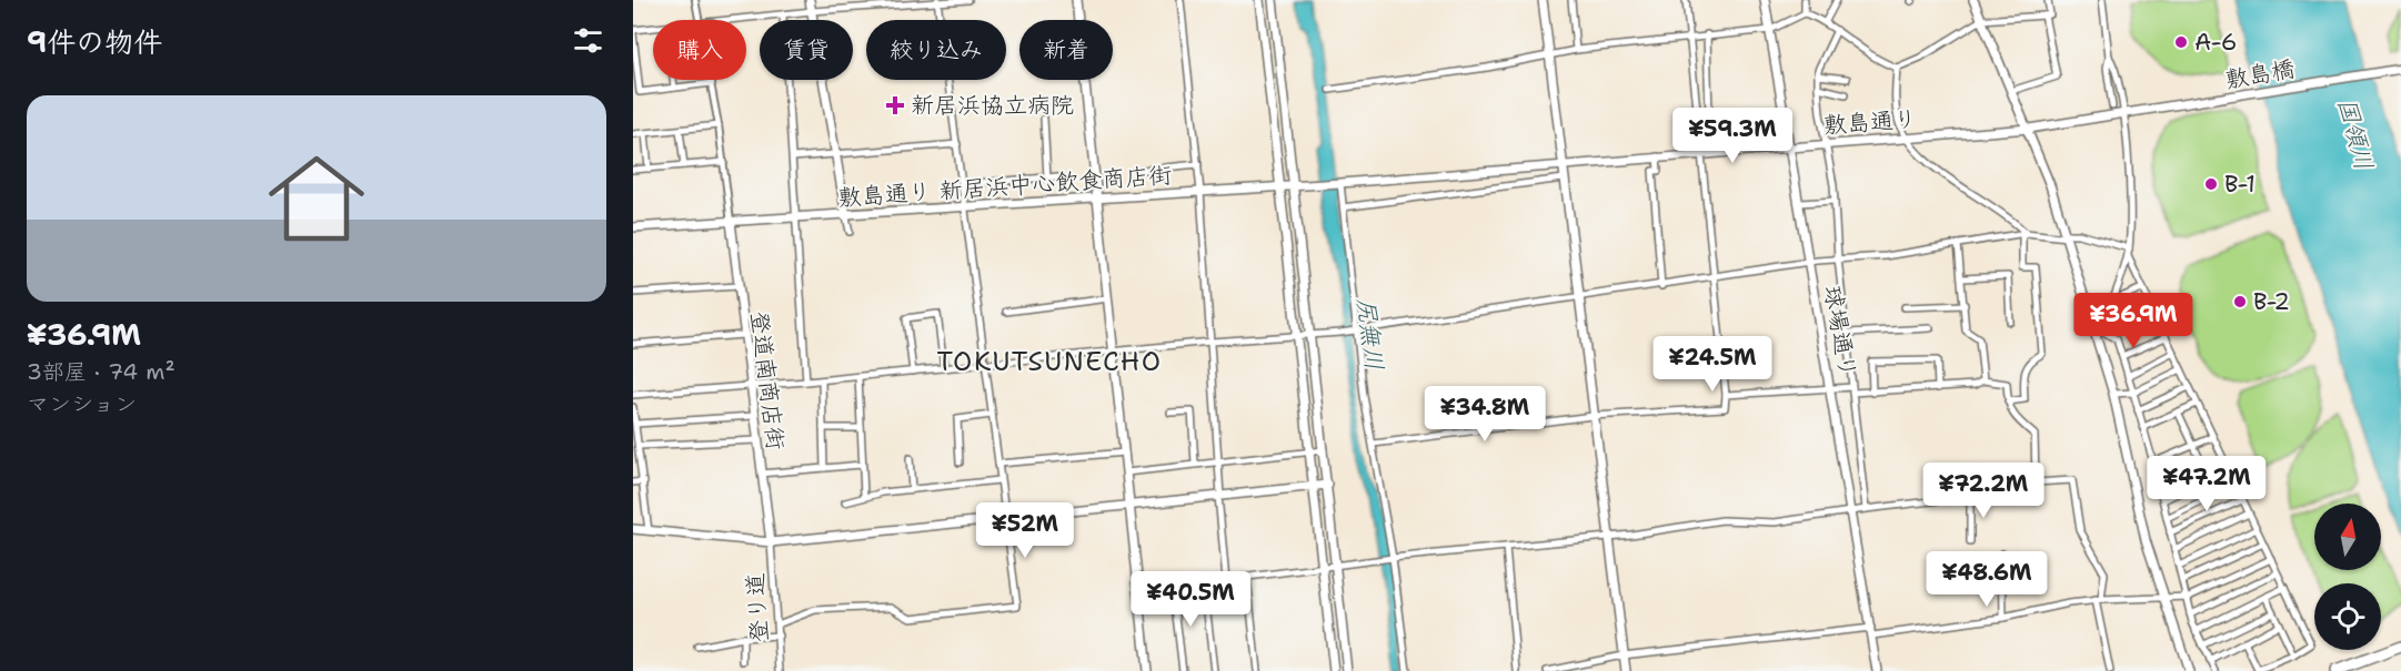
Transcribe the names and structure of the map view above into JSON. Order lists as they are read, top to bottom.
{
  "streets": {
    "street": [
      "敷島橋",
      "敷島通り",
      "敷島通り 新居浜中心飲食商店街",
      "球場通り",
      "登道南商店街",
      "登り道"
    ]
  },
  "crossings": [
    ["敷島橋", "敷島通り"],
    ["敷島通り", "球場通り"],
    ["敷島通り 新居浜中心飲食商店街", "登道南商店街"],
    ["登道南商店街", "登り道"]
  ],
  "districts": ["TOKUTSUNECHO"],
  "water": ["国領川", "尻無川"],
  "places": {
    "other": ["A-6", "B-1", "B-2"],
    "health": ["新居浜協立病院"]
  },
  "north": "top",
  "page": {
    "heading": "9件の物件",
    "chip": [
      "購入",
      "賃貸",
      "絞り込み",
      "新着"
    ],
    "list": [
      {
        "name": "¥36.9M",
        "note": "3部屋 · 74 m² · マンション"
      }
    ],
    "price": [
      "¥59.3M",
      "¥36.9M",
      "¥24.5M",
      "¥34.8M",
      "¥47.2M",
      "¥72.2M",
      "¥52M",
      "¥48.6M",
      "¥40.5M"
    ]
  }
}
